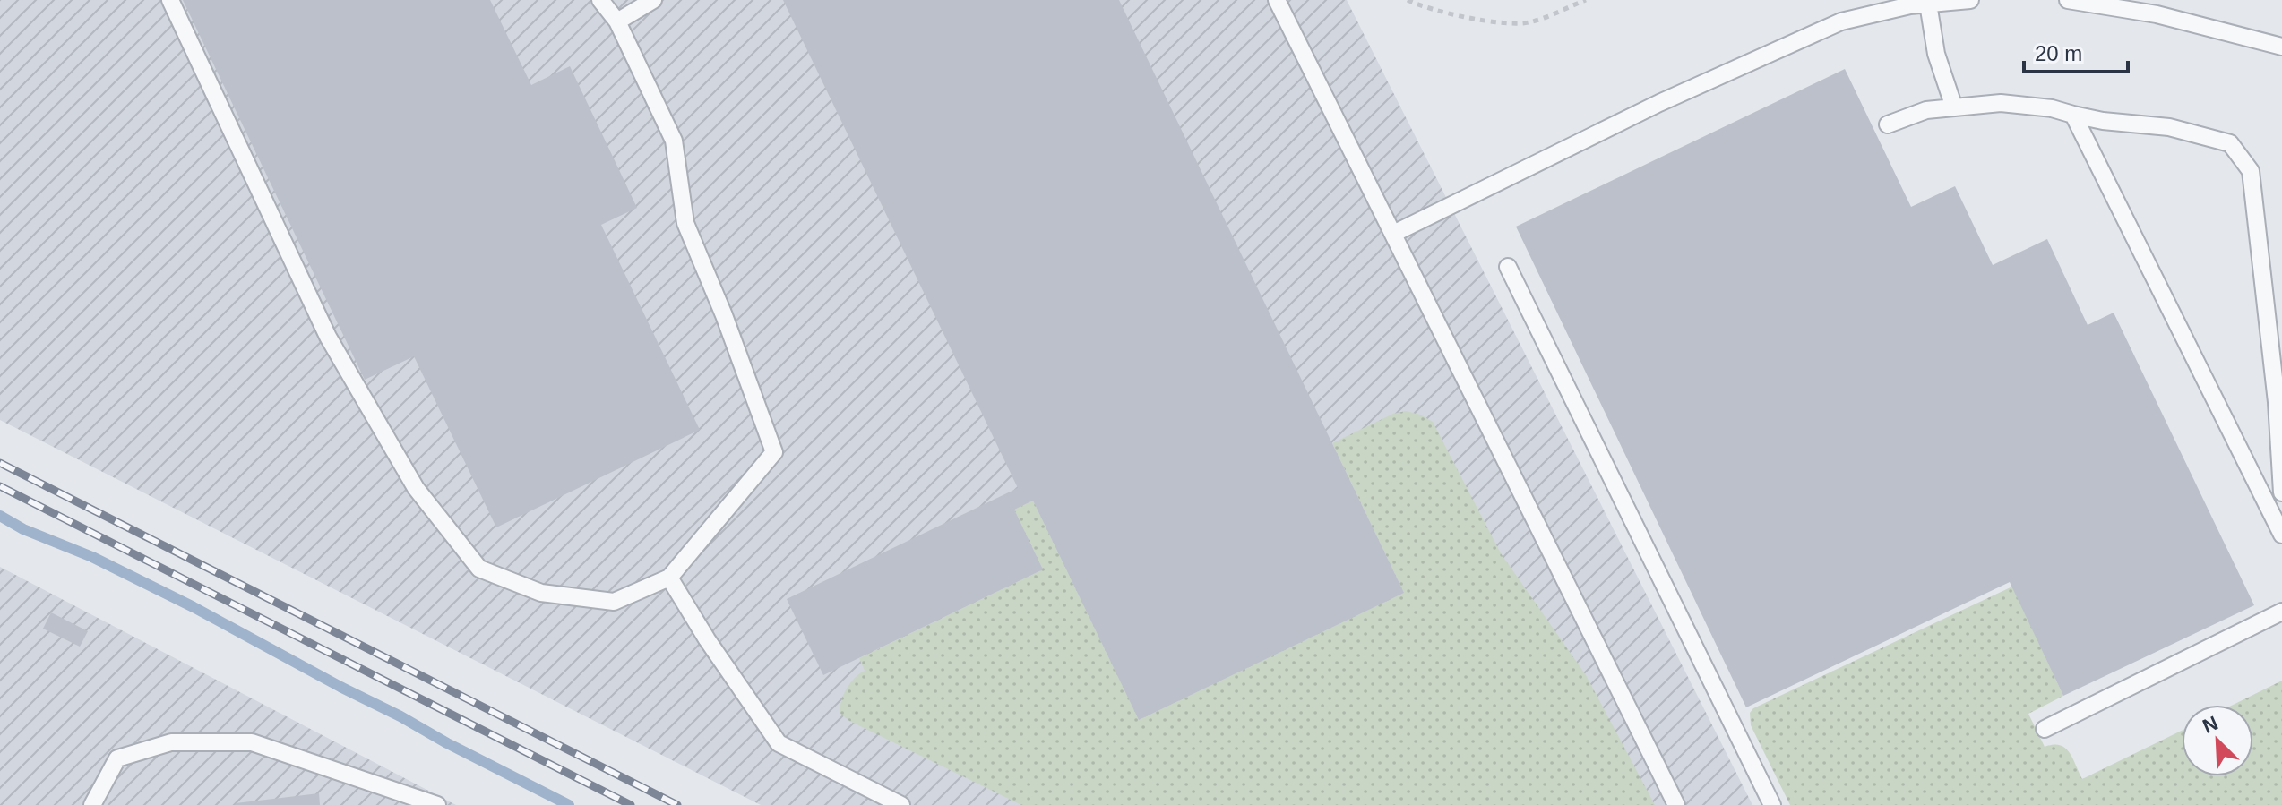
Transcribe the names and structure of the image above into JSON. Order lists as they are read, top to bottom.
{
  "scale_bar": "20 m",
  "north": "top left"
}
